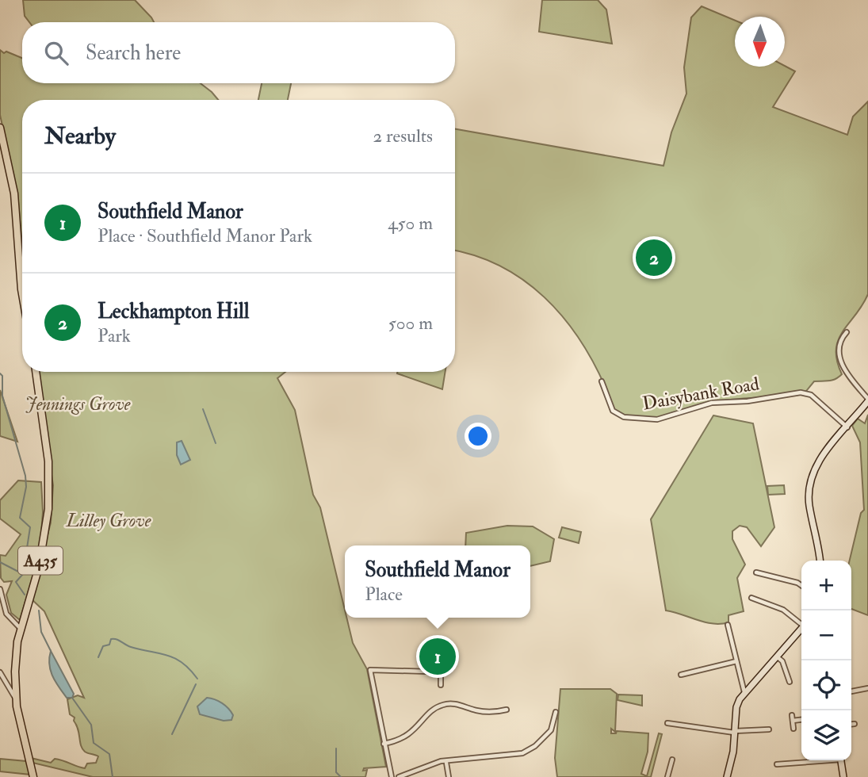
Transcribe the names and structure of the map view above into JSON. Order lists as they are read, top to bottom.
{
  "streets": {
    "main road": ["A435"],
    "street": ["Daisybank Road"]
  },
  "parks": ["Jennings Grove", "Lilley Grove"],
  "north": "bottom",
  "page": {
    "search": "Search here",
    "heading": ["Nearby", "2 results"],
    "list": [
      {
        "mark": "1",
        "name": "Southfield Manor",
        "note": "Place · Southfield Manor Park",
        "value": "450 m"
      },
      {
        "mark": "2",
        "name": "Leckhampton Hill",
        "note": "Park",
        "value": "500 m"
      }
    ],
    "pins": ["2", "1"],
    "popup": ["Southfield Manor", "Place"],
    "map_buttons": ["+", "−"]
  }
}
